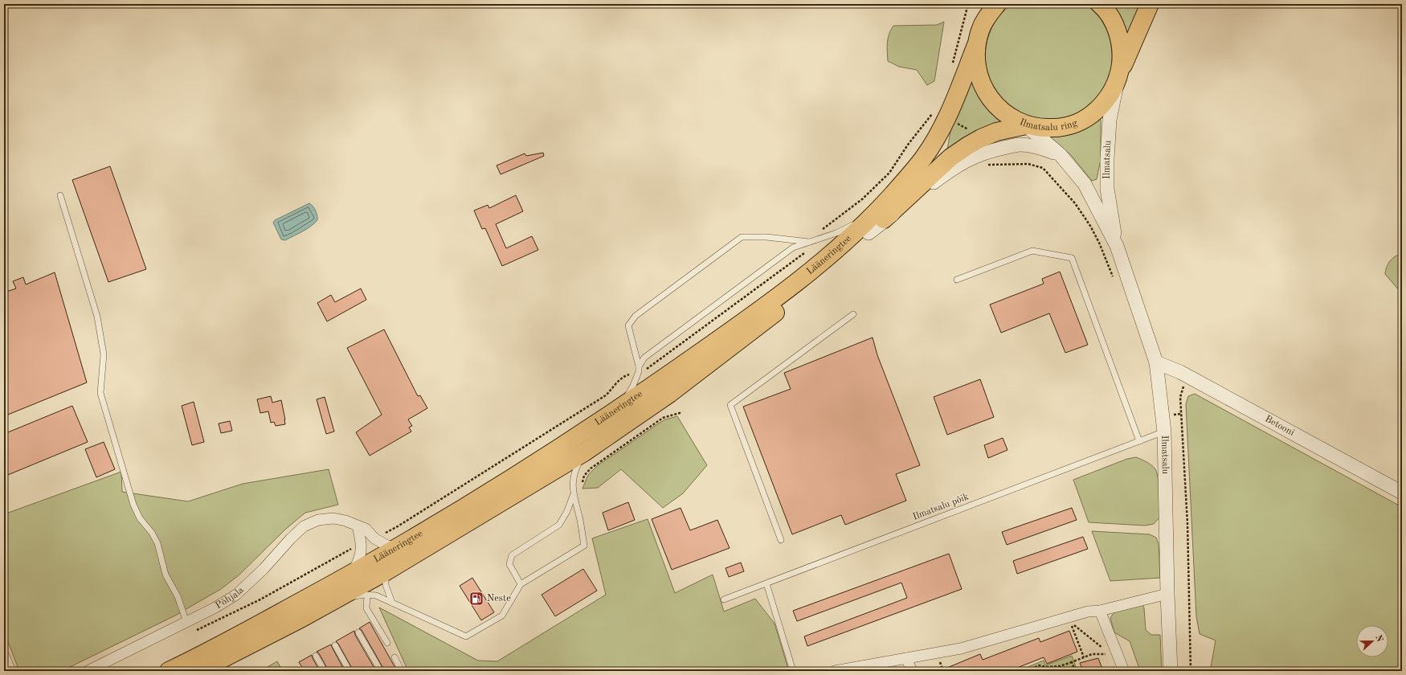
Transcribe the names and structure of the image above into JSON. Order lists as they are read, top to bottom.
{
  "streets": {
    "highway": ["Ilmatsalu ring", "Lääneringtee"],
    "street": ["Ilmatsalu", "Betooni", "Põhjala"],
    "lane": ["Ilmatsalu põik"]
  },
  "crossings": [
    ["Ilmatsalu ring", "Ilmatsalu"],
    ["Ilmatsalu ring", "Lääneringtee"],
    ["Ilmatsalu", "Lääneringtee"],
    ["Ilmatsalu", "Betooni"],
    ["Ilmatsalu", "Ilmatsalu põik"],
    ["Lääneringtee", "Põhjala"]
  ],
  "places": {
    "fuel station": ["Neste"]
  },
  "north": "right"
}
